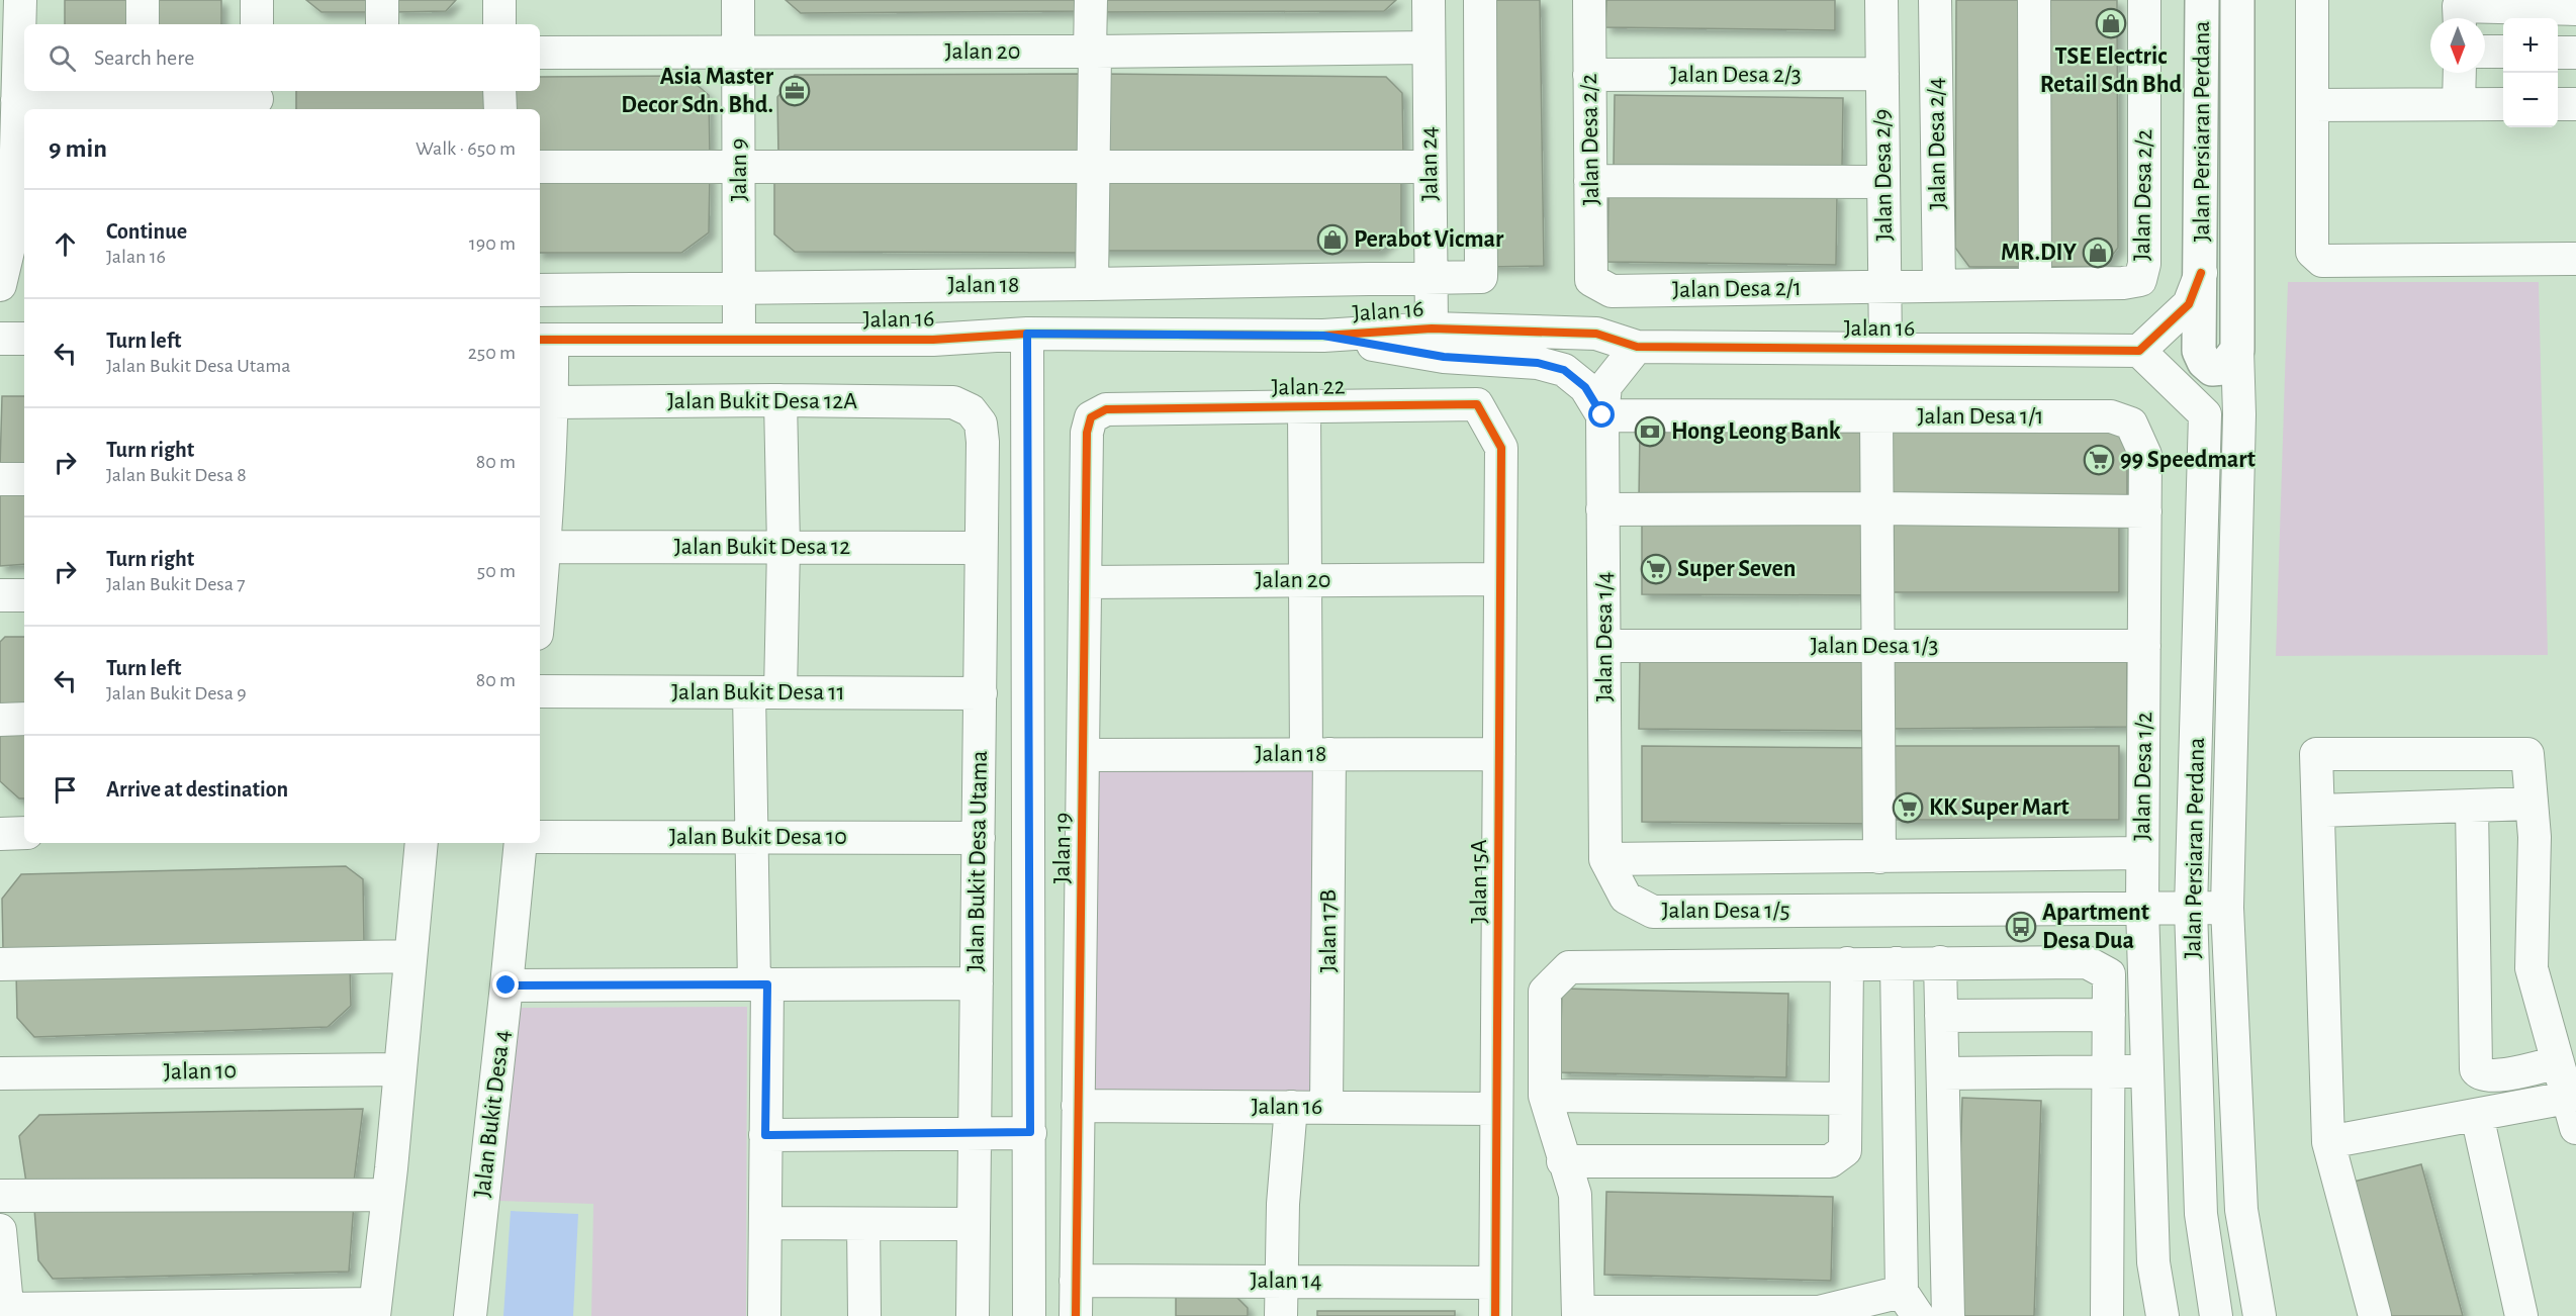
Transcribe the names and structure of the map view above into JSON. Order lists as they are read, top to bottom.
{
  "streets": {
    "main road": ["Jalan Persiaran Perdana"],
    "street": [
      "Jalan 20",
      "Jalan Desa 2/3",
      "Jalan Desa 2/2",
      "Jalan Desa 2/4",
      "Jalan 24",
      "Jalan 9",
      "Jalan Desa 2/9",
      "Jalan 18",
      "Jalan Desa 2/1",
      "Jalan 16",
      "Jalan 22",
      "Jalan Bukit Desa 12A",
      "Jalan Desa 1/1",
      "Jalan Bukit Desa 12",
      "Jalan Desa 1/4",
      "Jalan Desa 1/3",
      "Jalan Bukit Desa 11",
      "Jalan Desa 1/2",
      "Jalan Bukit Desa 10",
      "Jalan 19",
      "Jalan Bukit Desa Utama",
      "Jalan 15A",
      "Jalan Desa 1/5",
      "Jalan 17B",
      "Jalan 10",
      "Jalan Bukit Desa 4",
      "Jalan 14"
    ]
  },
  "crossings": [
    ["Jalan 20", "Jalan 24"],
    ["Jalan 20", "Jalan 9"],
    ["Jalan 20", "Jalan 19"],
    ["Jalan 20", "Jalan 15A"],
    ["Jalan 20", "Jalan 17B"],
    ["Jalan Desa 2/3", "Jalan Desa 2/2"],
    ["Jalan Desa 2/3", "Jalan Desa 2/9"],
    ["Jalan Persiaran Perdana", "Jalan Desa 1/5"],
    ["Jalan Desa 2/2", "Jalan Desa 2/4"],
    ["Jalan Desa 2/2", "Jalan Desa 2/9"],
    ["Jalan Desa 2/2", "Jalan Desa 2/1"],
    ["Jalan 24", "Jalan 18"],
    ["Jalan 24", "Jalan 16"],
    ["Jalan 9", "Jalan 18"],
    ["Jalan 9", "Jalan 16"],
    ["Jalan Desa 2/9", "Jalan Desa 2/1"],
    ["Jalan Desa 2/9", "Jalan 16"],
    ["Jalan 18", "Jalan 19"],
    ["Jalan 18", "Jalan 15A"],
    ["Jalan 18", "Jalan 17B"],
    ["Jalan 16", "Jalan Desa 1/1"],
    ["Jalan 16", "Jalan Desa 1/4"],
    ["Jalan 16", "Jalan 19"],
    ["Jalan 16", "Jalan Bukit Desa Utama"],
    ["Jalan 16", "Jalan 15A"],
    ["Jalan 16", "Jalan 17B"],
    ["Jalan 22", "Jalan 19"],
    ["Jalan 22", "Jalan 15A"],
    ["Jalan 22", "Jalan 17B"],
    ["Jalan Bukit Desa 12A", "Jalan Bukit Desa Utama"],
    ["Jalan Desa 1/1", "Jalan Desa 1/4"],
    ["Jalan Desa 1/1", "Jalan Desa 1/3"],
    ["Jalan Desa 1/1", "Jalan Desa 1/2"],
    ["Jalan Bukit Desa 12", "Jalan Bukit Desa Utama"],
    ["Jalan Desa 1/4", "Jalan Desa 1/3"],
    ["Jalan Desa 1/4", "Jalan Desa 1/5"],
    ["Jalan Desa 1/3", "Jalan Desa 1/2"],
    ["Jalan Bukit Desa 11", "Jalan Bukit Desa Utama"],
    ["Jalan Desa 1/2", "Jalan Desa 1/5"],
    ["Jalan Bukit Desa 10", "Jalan Bukit Desa Utama"],
    ["Jalan 19", "Jalan 14"],
    ["Jalan 15A", "Jalan 14"]
  ],
  "places": {
    "shop": ["TSE Electric Retail Sdn Bhd", "Perabot Vicmar", "MR.DIY"],
    "office": ["Asia Master Decor Sdn. Bhd."],
    "bank": ["Hong Leong Bank"],
    "supermarket": ["99 Speedmart", "Super Seven", "KK Super Mart"],
    "bus stop": ["Apartment Desa Dua"]
  },
  "north": "bottom",
  "page": {
    "map_buttons": ["+", "−"],
    "search": "Search here",
    "heading": ["9 min", "Walk · 650 m"],
    "list": [
      ["Continue", "Jalan 16", "190 m"],
      ["Turn left", "Jalan Bukit Desa Utama", "250 m"],
      ["Turn right", "Jalan Bukit Desa 8", "80 m"],
      ["Turn right", "Jalan Bukit Desa 7", "50 m"],
      ["Turn left", "Jalan Bukit Desa 9", "80 m"],
      "Arrive at destination"
    ]
  }
}
